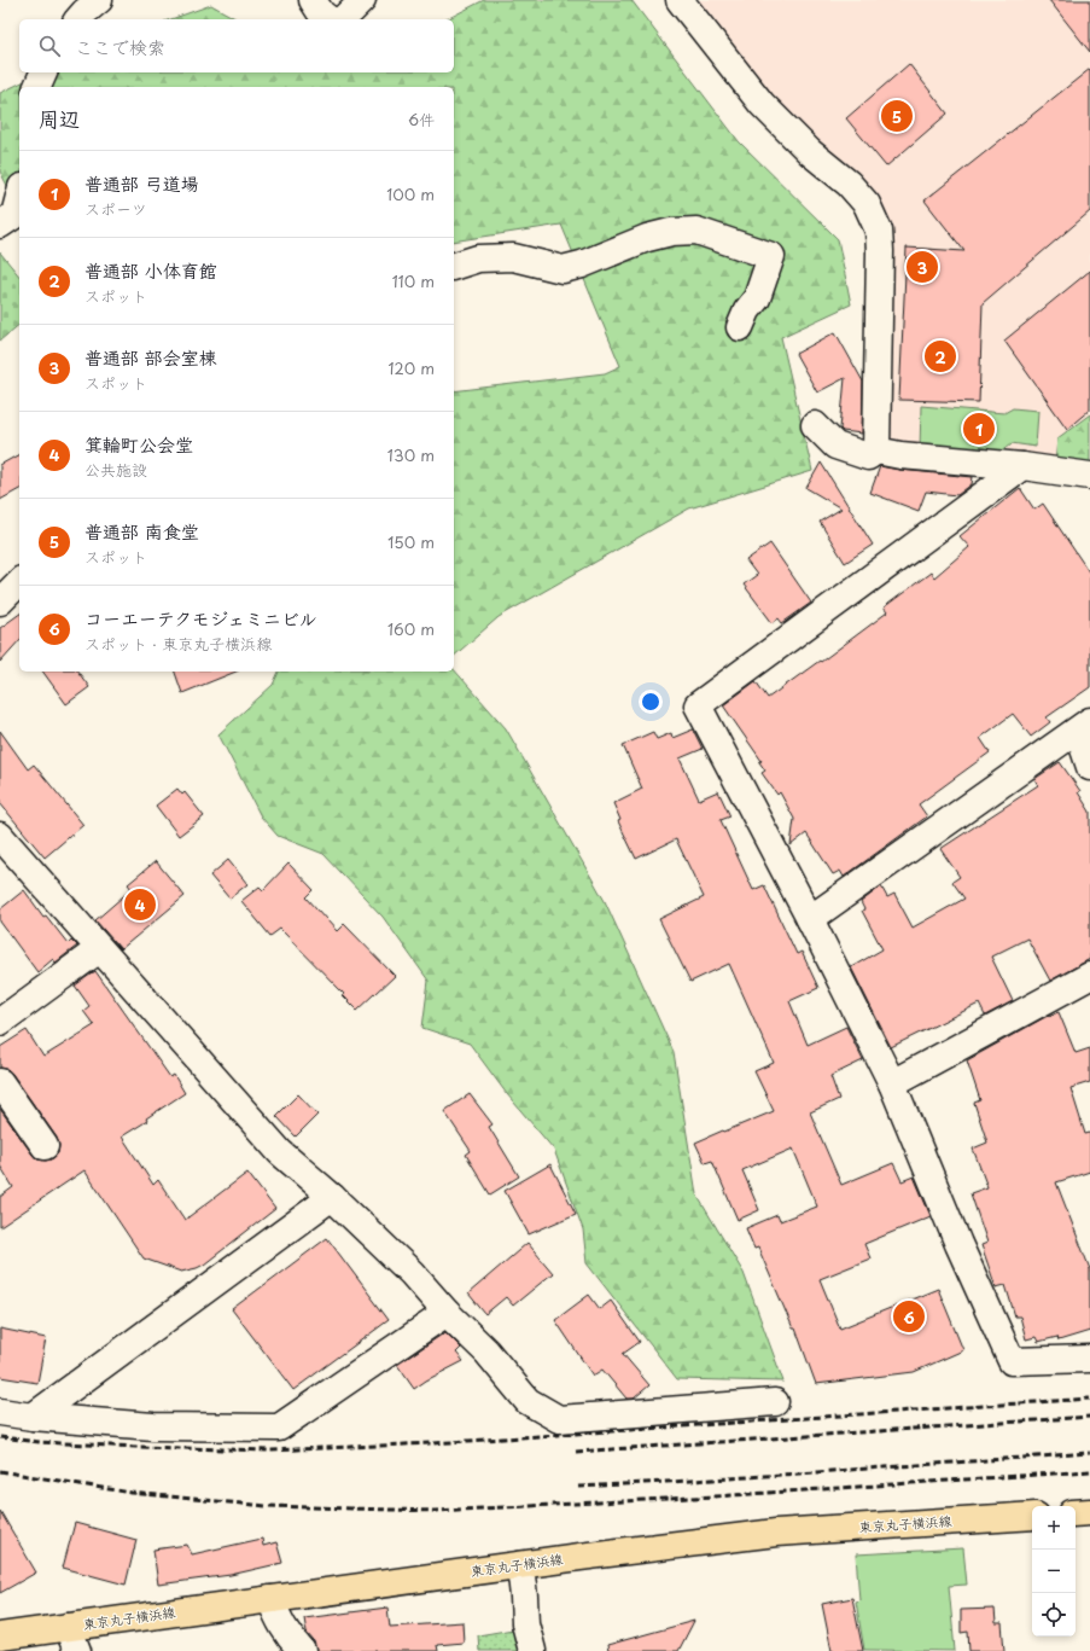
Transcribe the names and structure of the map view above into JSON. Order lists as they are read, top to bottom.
{
  "streets": {
    "main road": ["東京丸子横浜線"]
  },
  "page": {
    "search": "ここで検索",
    "heading": ["周辺", "6件"],
    "pins": [
      "5",
      "3",
      "2",
      "1",
      "4",
      "6"
    ],
    "list": [
      {
        "mark": "1",
        "name": "普通部 弓道場",
        "note": "スポーツ",
        "value": "100 m"
      },
      {
        "mark": "2",
        "name": "普通部 小体育館",
        "note": "スポット",
        "value": "110 m"
      },
      {
        "mark": "3",
        "name": "普通部 部会室棟",
        "note": "スポット",
        "value": "120 m"
      },
      {
        "mark": "4",
        "name": "箕輪町公会堂",
        "note": "公共施設",
        "value": "130 m"
      },
      {
        "mark": "5",
        "name": "普通部 南食堂",
        "note": "スポット",
        "value": "150 m"
      },
      {
        "mark": "6",
        "name": "コーエーテクモジェミニビル",
        "note": "スポット · 東京丸子横浜線",
        "value": "160 m"
      }
    ],
    "map_buttons": ["+", "−"]
  }
}
